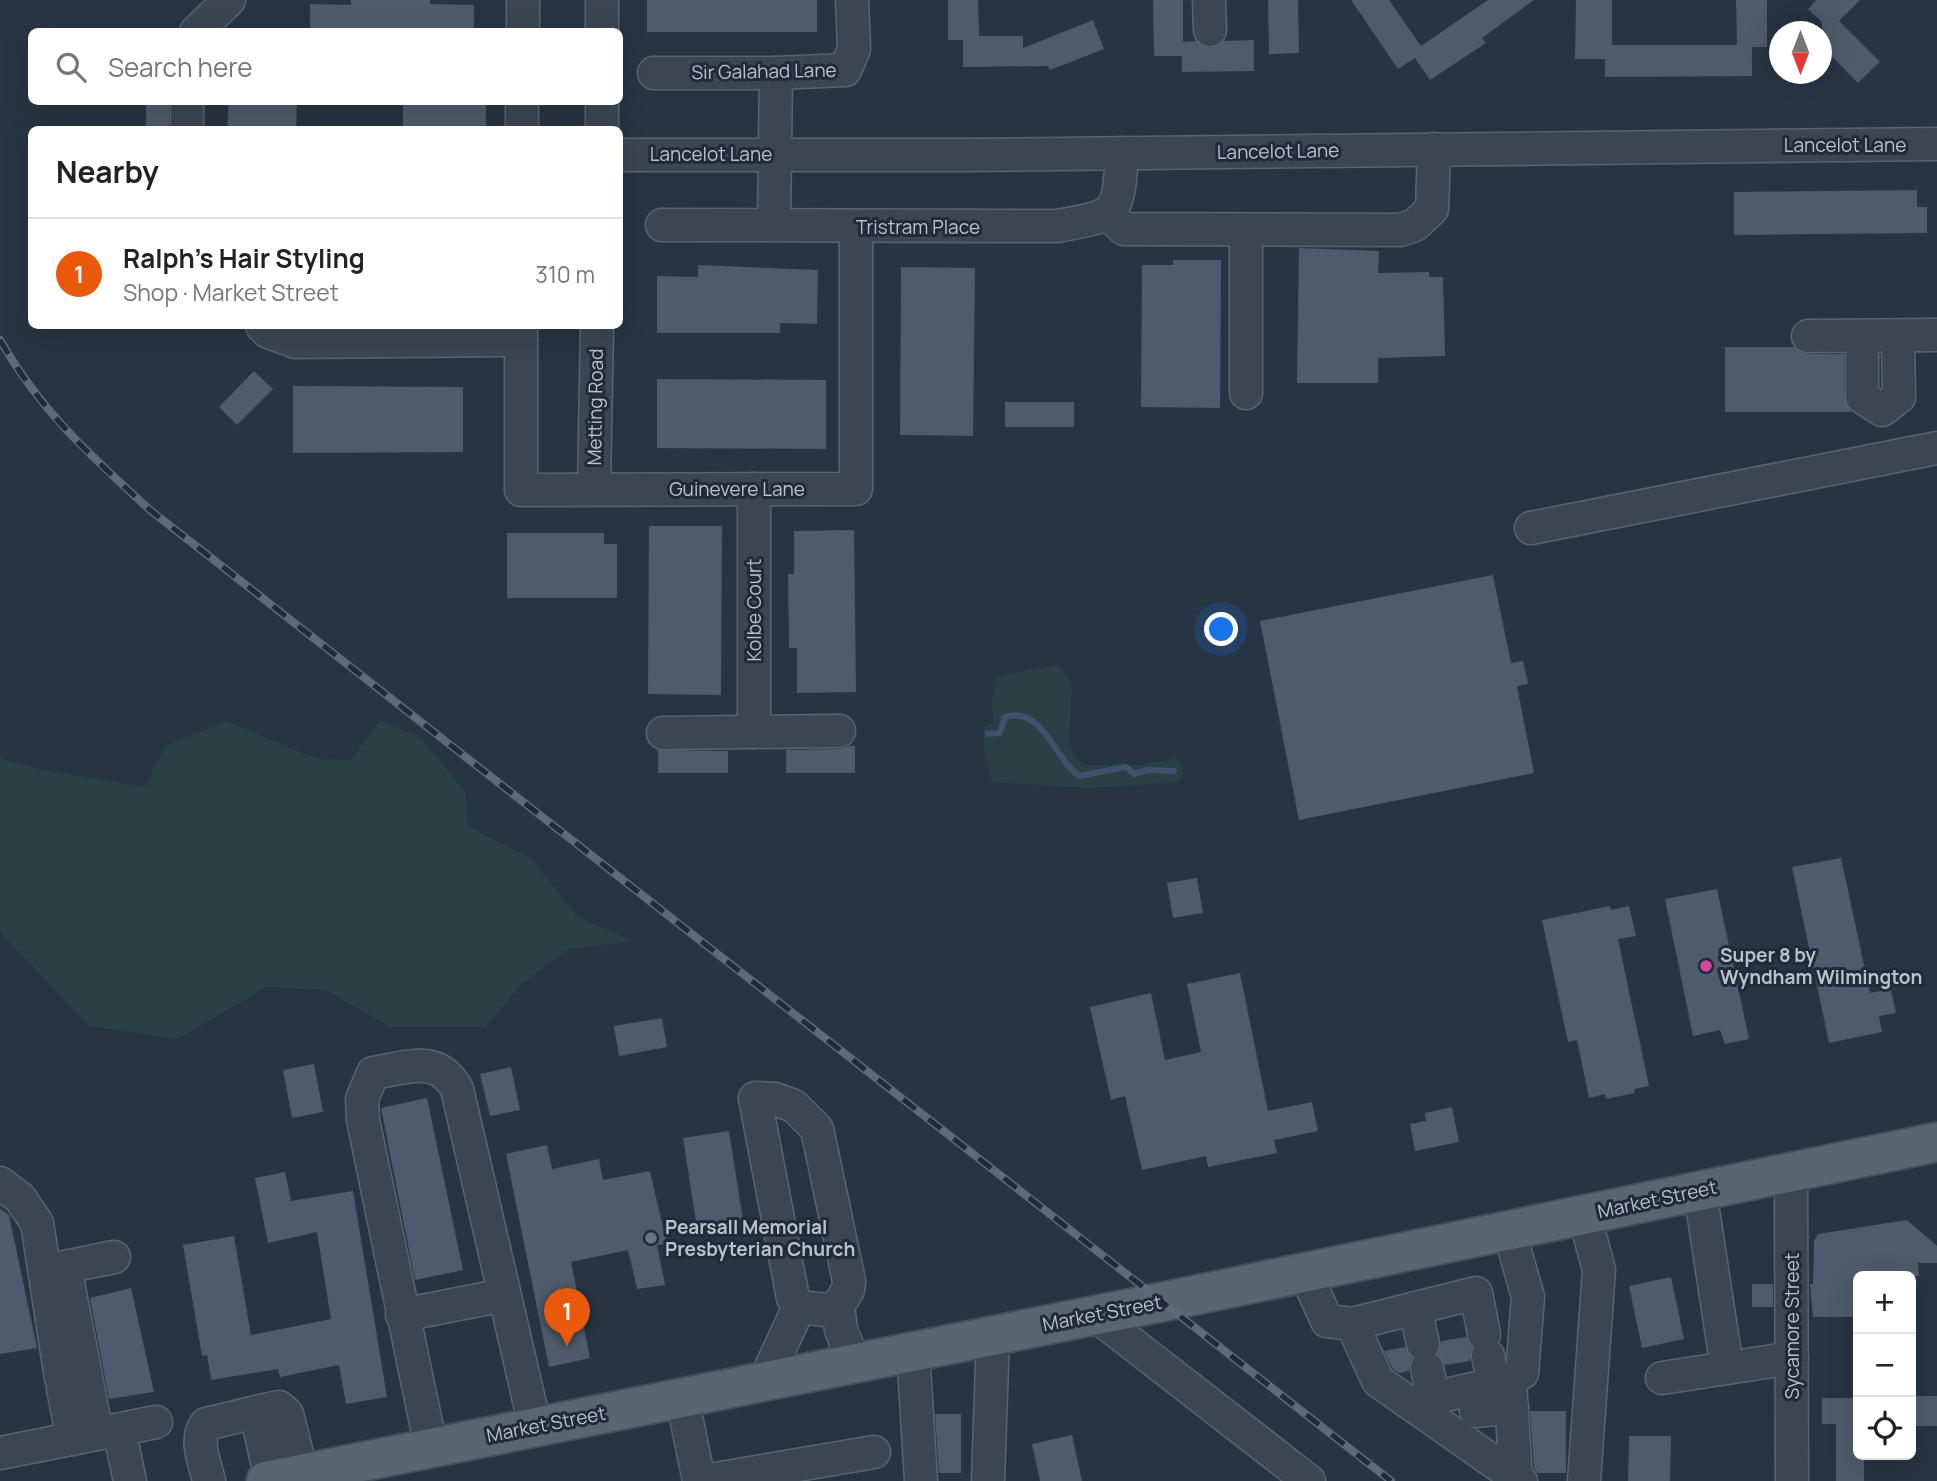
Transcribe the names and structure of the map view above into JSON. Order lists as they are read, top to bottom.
{
  "streets": {
    "main road": ["Market Street"],
    "street": [
      "Sir Galahad Lane",
      "Lancelot Lane",
      "Tristram Place",
      "Metting Road",
      "Guinevere Lane",
      "Kolbe Court",
      "Sycamore Street"
    ]
  },
  "crossings": [
    ["Tristram Place", "Guinevere Lane"],
    ["Metting Road", "Guinevere Lane"],
    ["Guinevere Lane", "Kolbe Court"],
    ["Market Street", "Sycamore Street"]
  ],
  "places": ["Super 8 by Wyndham Wilmington", "Pearsall Memorial Presbyterian Church"],
  "north": "bottom",
  "page": {
    "search": "Search here",
    "heading": "Nearby",
    "list": [
      {
        "mark": "1",
        "name": "Ralph's Hair Styling",
        "note": "Shop · Market Street",
        "value": "310 m"
      }
    ],
    "map_buttons": ["+", "−"],
    "pins": "1"
  }
}
